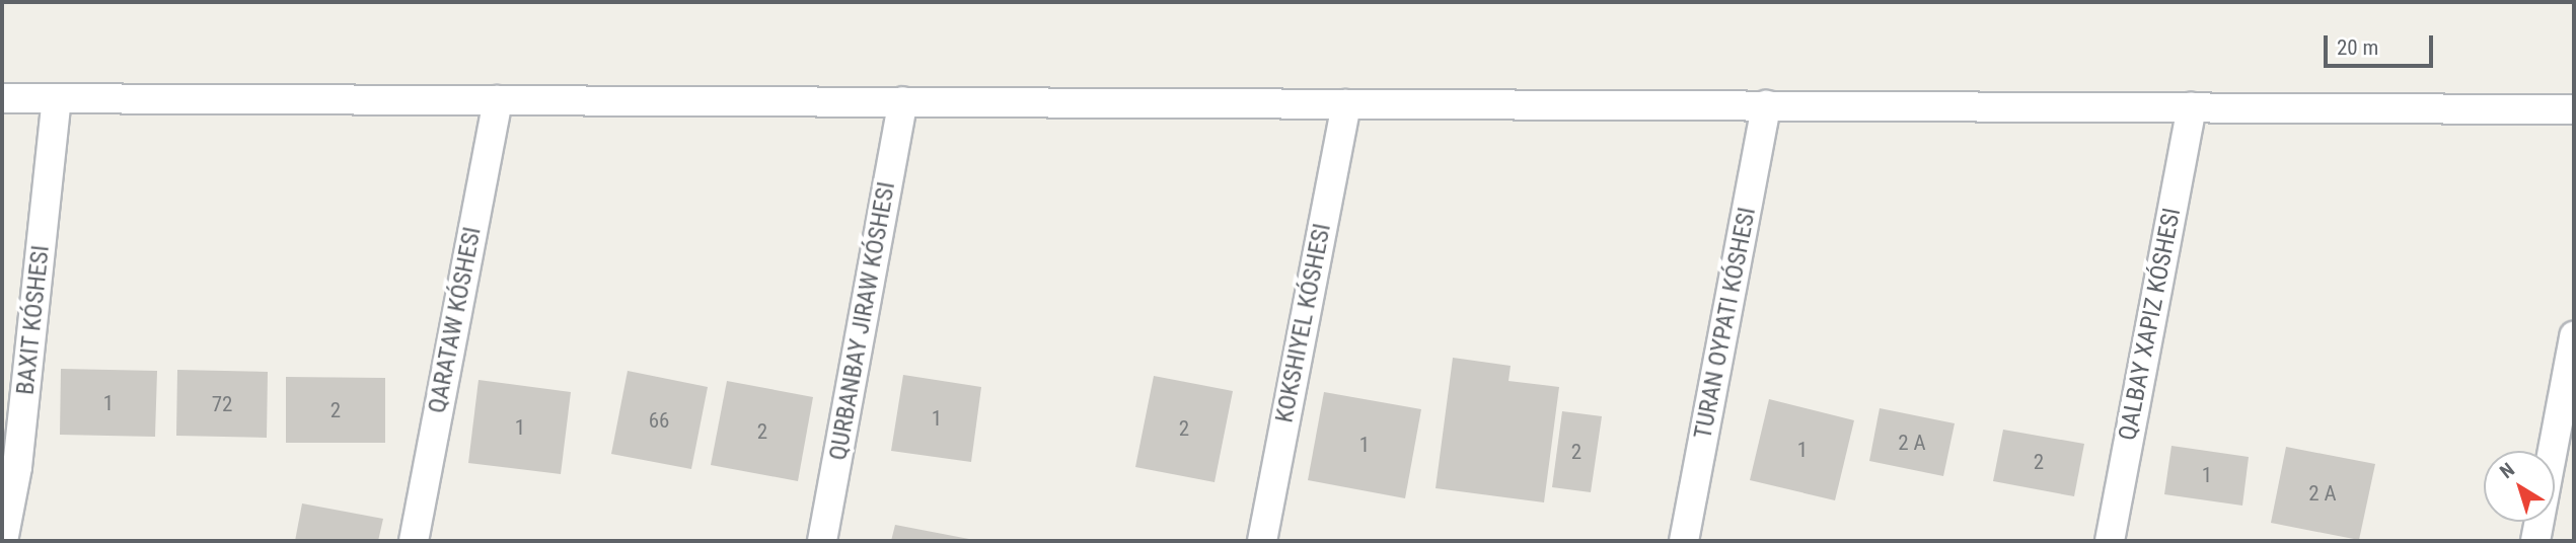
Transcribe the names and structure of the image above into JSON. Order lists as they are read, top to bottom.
{
  "streets": {
    "street": ["QARATAW KÓSHESI", "KOKSHIYEL KÓSHESI"]
  },
  "house_numbers": [
    "1",
    "72",
    "2",
    "1",
    "66",
    "1",
    "2",
    "2",
    "2 А",
    "1",
    "1",
    "2",
    "2",
    "1",
    "2 А"
  ],
  "scale_bar": "20 m",
  "north": "top left"
}
